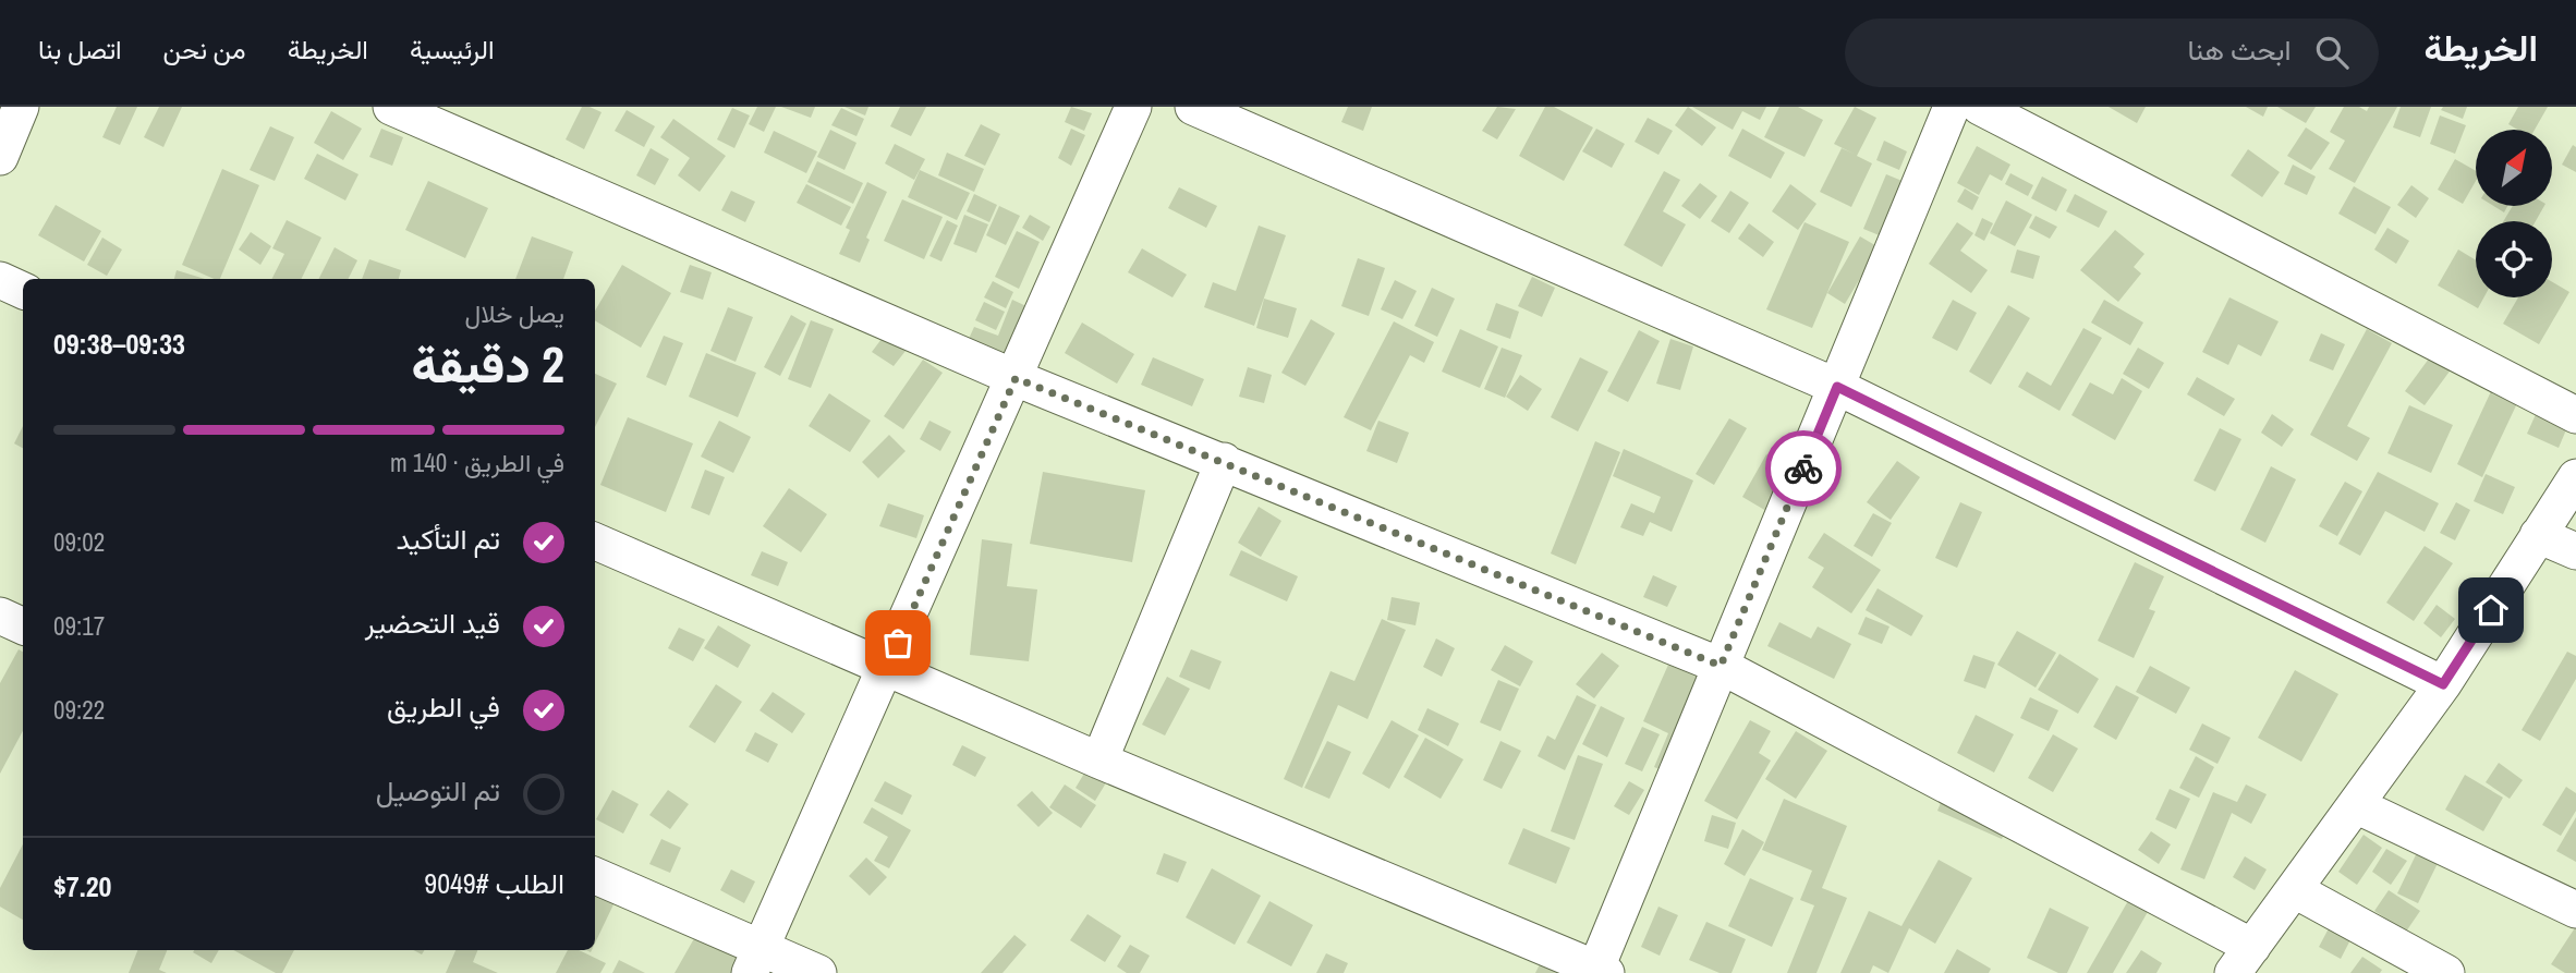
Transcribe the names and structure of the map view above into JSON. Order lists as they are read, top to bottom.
{
  "north": "top right",
  "page": {
    "header": "الخريطة",
    "search": "ابحث هنا",
    "nav": [
      "الرئيسية",
      "الخريطة",
      "من نحن",
      "اتصل بنا"
    ],
    "heading": ["2 دقيقة", "يصل خلال", "09:33–09:38"],
    "panel": ["الطلب #9049", "$7.20"],
    "bar": "في الطريق · 140 m",
    "list": [
      ["تم التأكيد", "09:02"],
      ["قيد التحضير", "09:17"],
      ["في الطريق", "09:22"],
      "تم التوصيل"
    ]
  }
}
